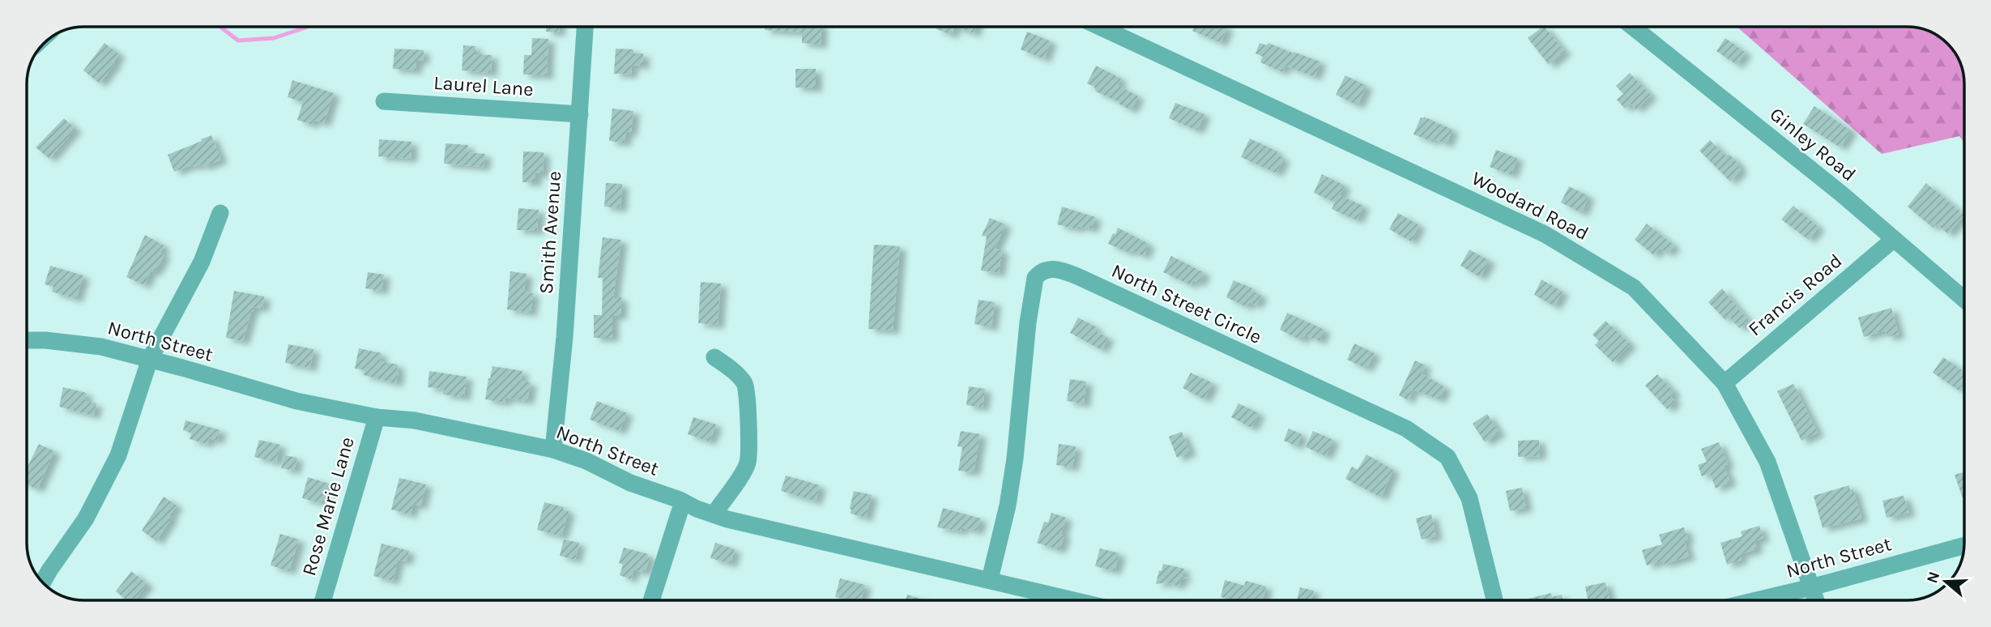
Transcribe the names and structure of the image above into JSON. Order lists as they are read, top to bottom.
{
  "streets": {
    "street": [
      "Laurel Lane",
      "Ginley Road",
      "Woodard Road",
      "Smith Avenue",
      "Francis Road",
      "North Street Circle",
      "North Street",
      "Rose Marie Lane"
    ]
  },
  "crossings": [
    ["Laurel Lane", "Smith Avenue"],
    ["Ginley Road", "Francis Road"],
    ["Woodard Road", "Francis Road"],
    ["Woodard Road", "North Street"],
    ["Smith Avenue", "North Street"],
    ["North Street Circle", "North Street"],
    ["North Street", "Rose Marie Lane"]
  ],
  "north": "left"
}
